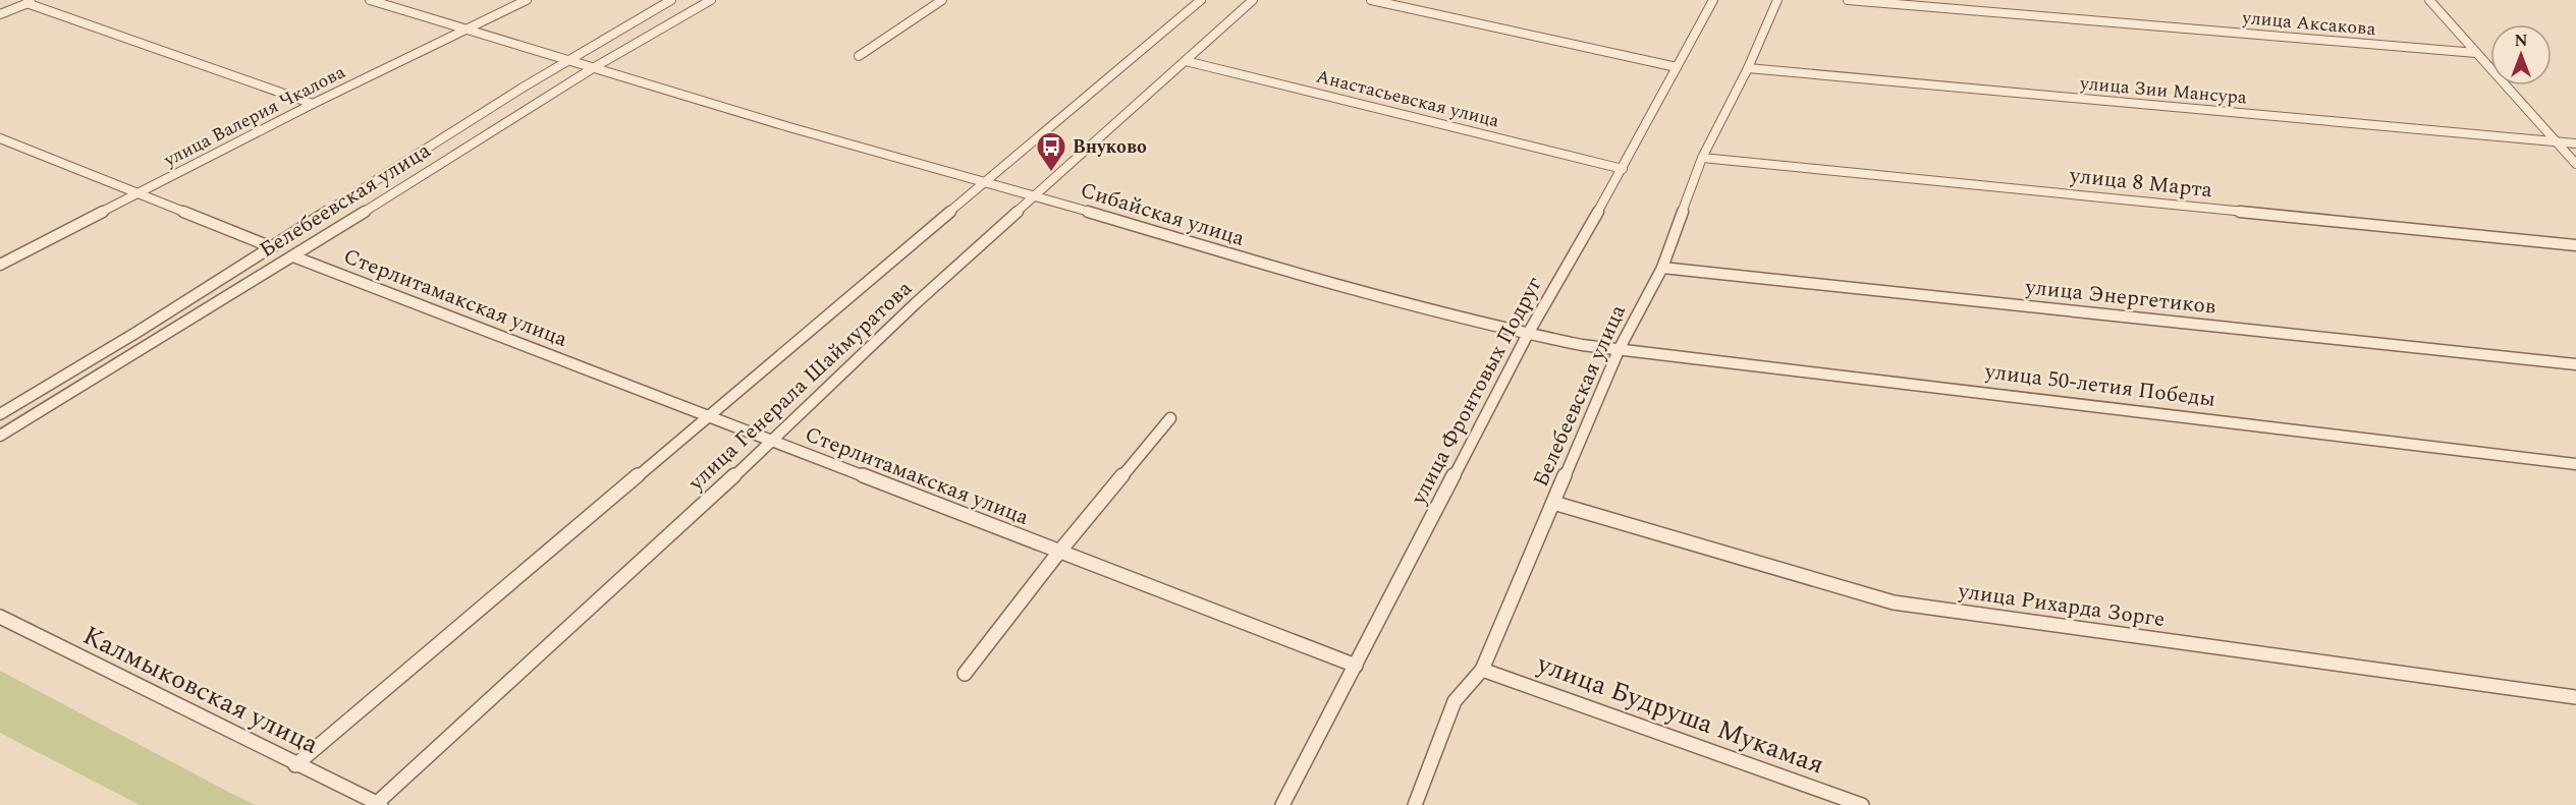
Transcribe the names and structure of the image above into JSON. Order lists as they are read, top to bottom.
{
  "streets": {
    "street": [
      "улица Аксакова",
      "улица Зии Мансура",
      "Анастасьевская улица",
      "улица Валерия Чкалова",
      "улица 8 Марта",
      "Белебеевская улица",
      "Сибайская улица",
      "улица Энергетиков",
      "Стерлитамакская улица",
      "улица Генерала Шаймуратова",
      "улица 50-летия Победы",
      "улица Фронтовых Подруг",
      "улица Рихарда Зорге",
      "Калмыковская улица",
      "улица Будруша Мукамая"
    ]
  },
  "crossings": [
    ["улица Зии Мансура", "Белебеевская улица"],
    ["Анастасьевская улица", "улица Генерала Шаймуратова"],
    ["Анастасьевская улица", "улица Фронтовых Подруг"],
    ["улица Валерия Чкалова", "Сибайская улица"],
    ["улица 8 Марта", "Белебеевская улица"],
    ["Белебеевская улица", "Сибайская улица"],
    ["Белебеевская улица", "улица Энергетиков"],
    ["Белебеевская улица", "Стерлитамакская улица"],
    ["Белебеевская улица", "улица 50-летия Победы"],
    ["Белебеевская улица", "улица Рихарда Зорге"],
    ["Белебеевская улица", "улица Будруша Мукамая"],
    ["Сибайская улица", "улица Генерала Шаймуратова"],
    ["Сибайская улица", "улица 50-летия Победы"],
    ["Сибайская улица", "улица Фронтовых Подруг"],
    ["Стерлитамакская улица", "улица Генерала Шаймуратова"],
    ["Стерлитамакская улица", "улица Фронтовых Подруг"],
    ["улица Генерала Шаймуратова", "Калмыковская улица"]
  ],
  "places": {
    "bus stop": ["Внуково"]
  },
  "north": "top"
}
